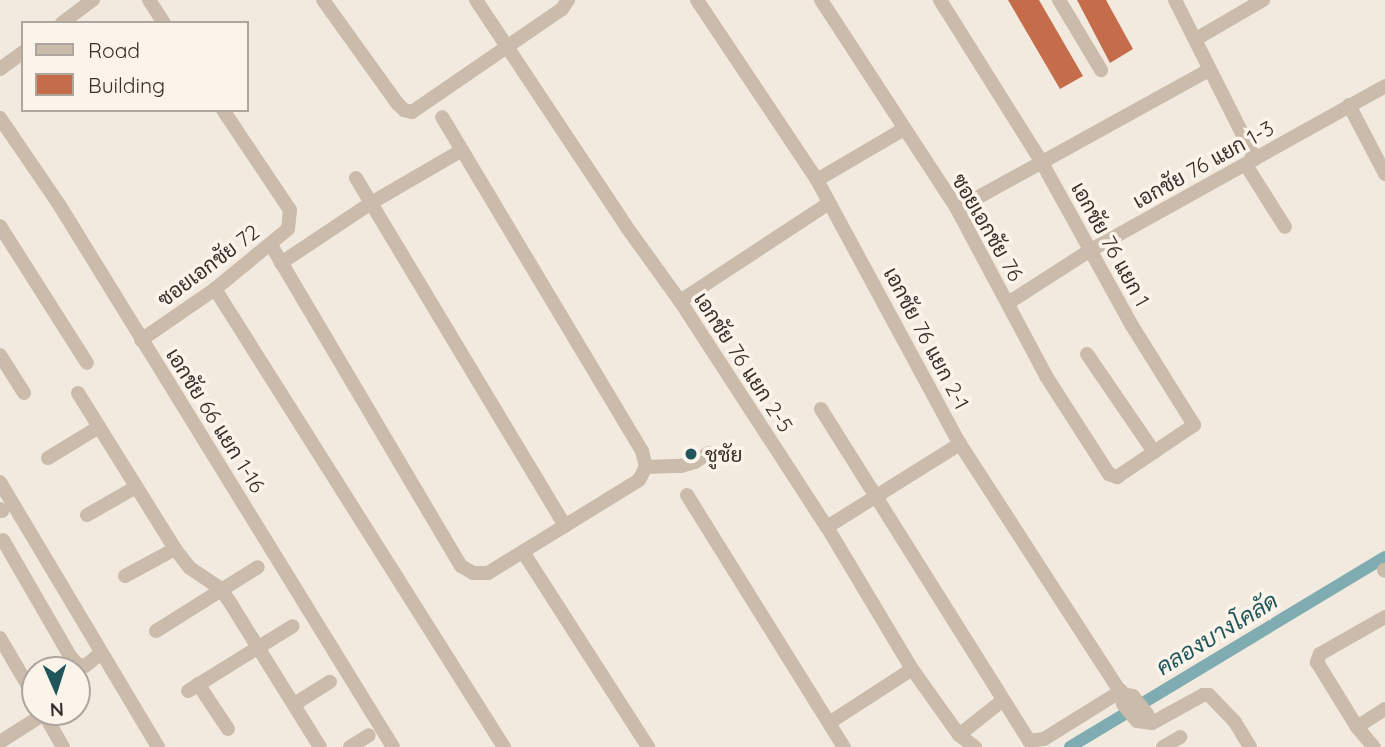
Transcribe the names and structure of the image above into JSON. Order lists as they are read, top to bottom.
{
  "streets": {
    "street": [
      "เอกชัย 76 แยก 1-3",
      "ซอยเอกชัย 76",
      "เอกชัย 76 แยก 1",
      "ซอยเอกชัย 72",
      "เอกชัย 76 แยก 2-1",
      "เอกชัย 76 แยก 2-5",
      "เอกชัย 66 แยก 1-16"
    ]
  },
  "crossings": [
    ["เอกชัย 76 แยก 1-3", "ซอยเอกชัย 76"],
    ["เอกชัย 76 แยก 1-3", "เอกชัย 76 แยก 1"],
    ["ซอยเอกชัย 76", "เอกชัย 76 แยก 1"],
    ["ซอยเอกชัย 72", "เอกชัย 66 แยก 1-16"]
  ],
  "water": ["คลองบางโคลัด"],
  "places": ["ชูชัย"],
  "legend": ["Road", "Building"],
  "north": "bottom"
}
